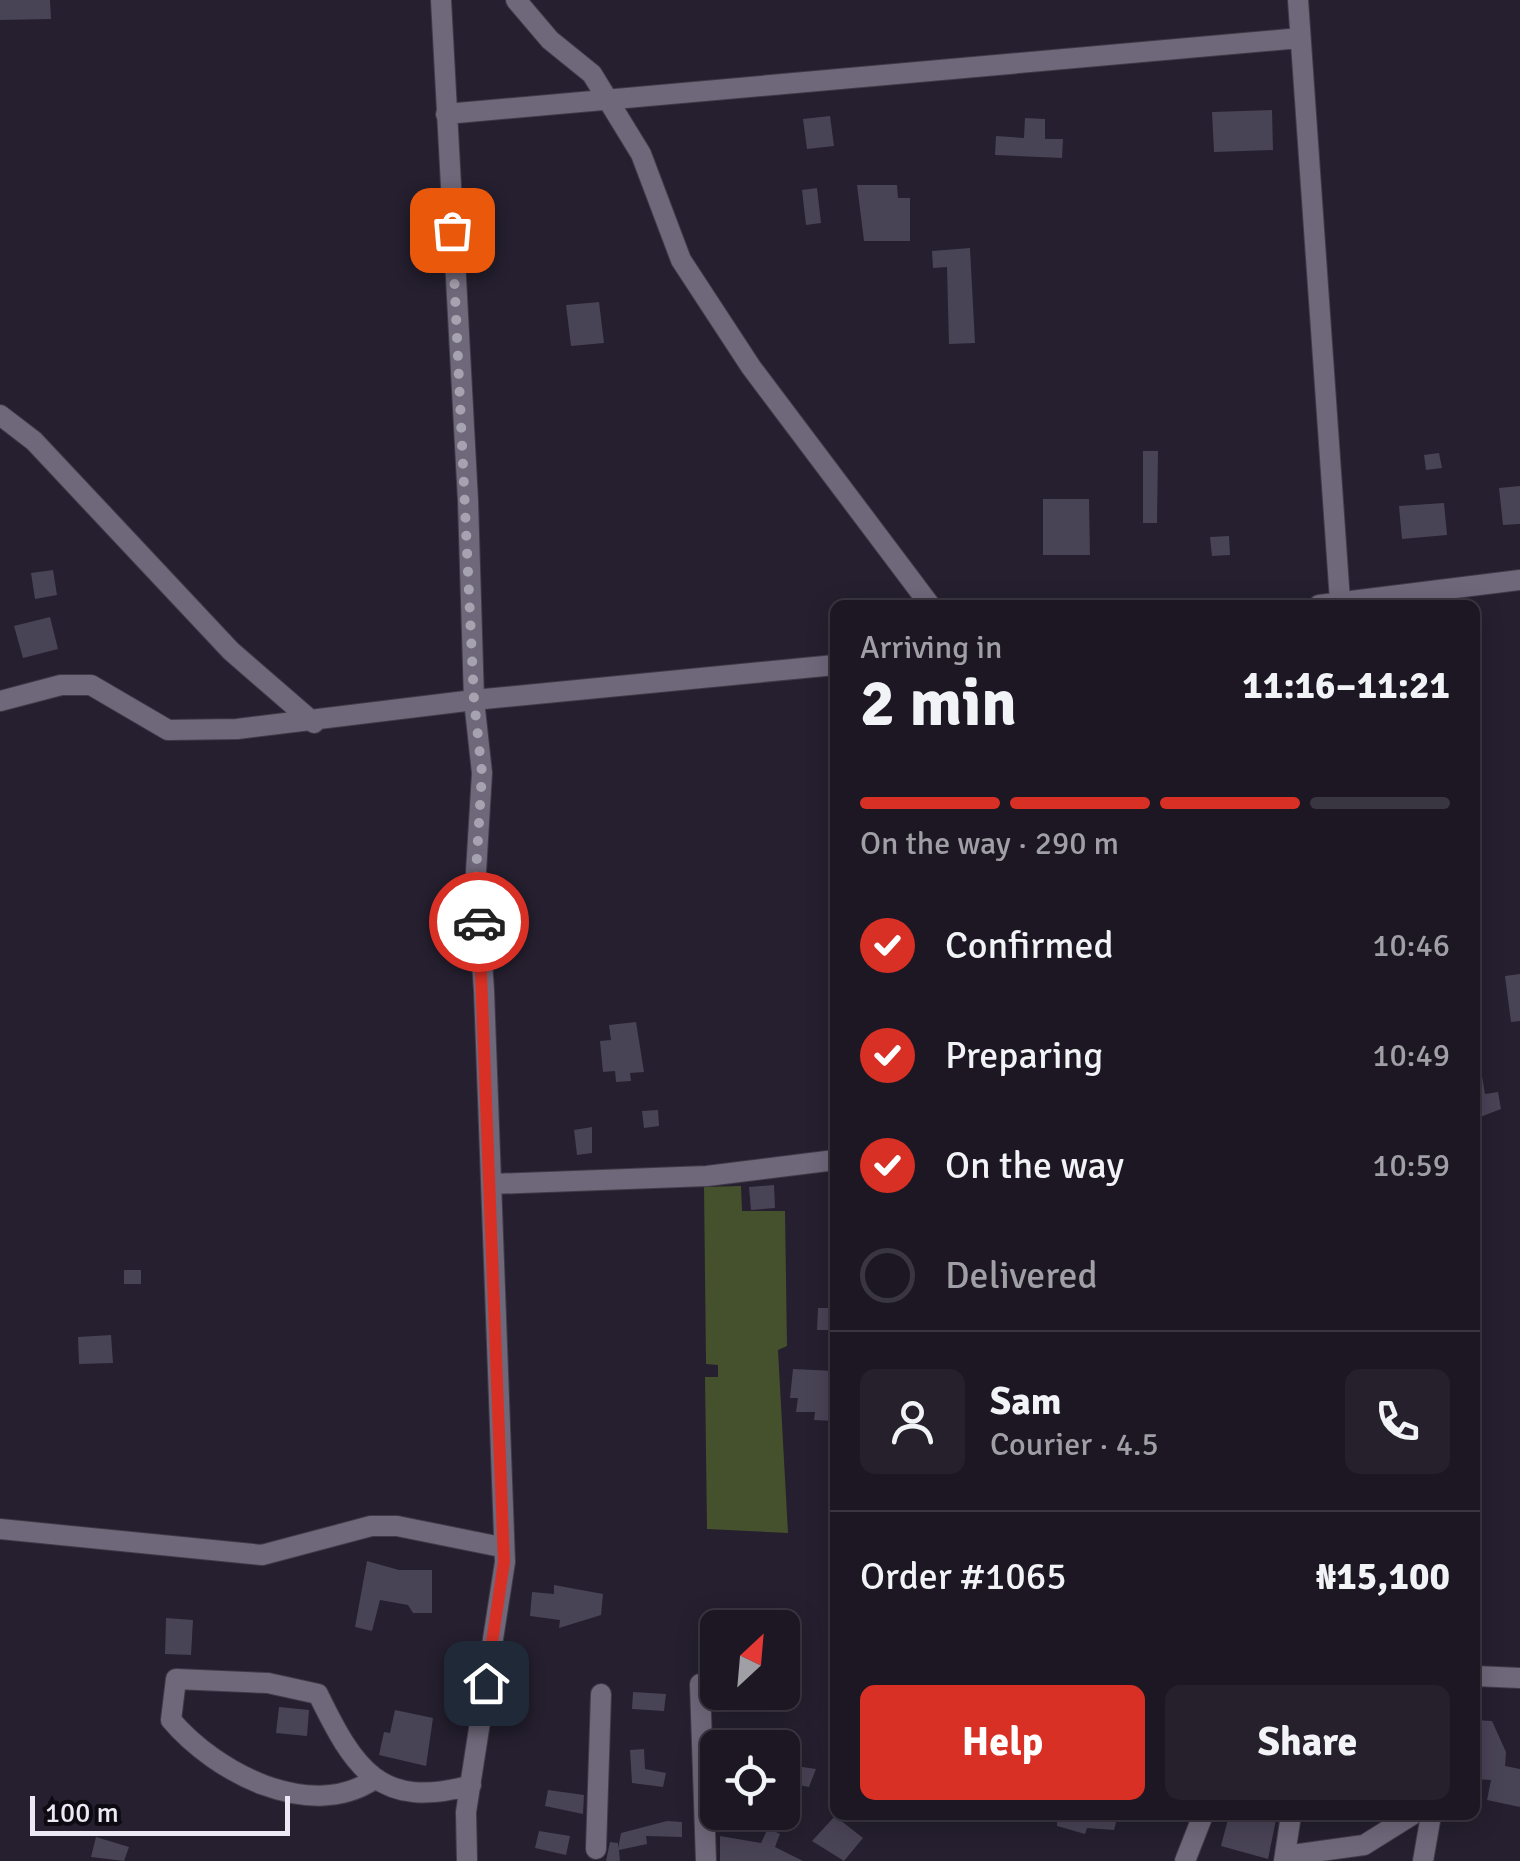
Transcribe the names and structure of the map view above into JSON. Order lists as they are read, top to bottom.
{
  "scale_bar": "100 m",
  "north": "top right",
  "page": {
    "heading": ["2 min", "Arriving in", "11:16–11:21"],
    "panel": [
      "Sam",
      "Courier · 4.5",
      "Order #1065",
      "₦15,100"
    ],
    "bar": "On the way · 290 m",
    "list": [
      ["Confirmed", "10:46"],
      ["Preparing", "10:49"],
      ["On the way", "10:59"],
      "Delivered"
    ],
    "buttons": ["Help", "Share"],
    "scale": "100 m"
  }
}
